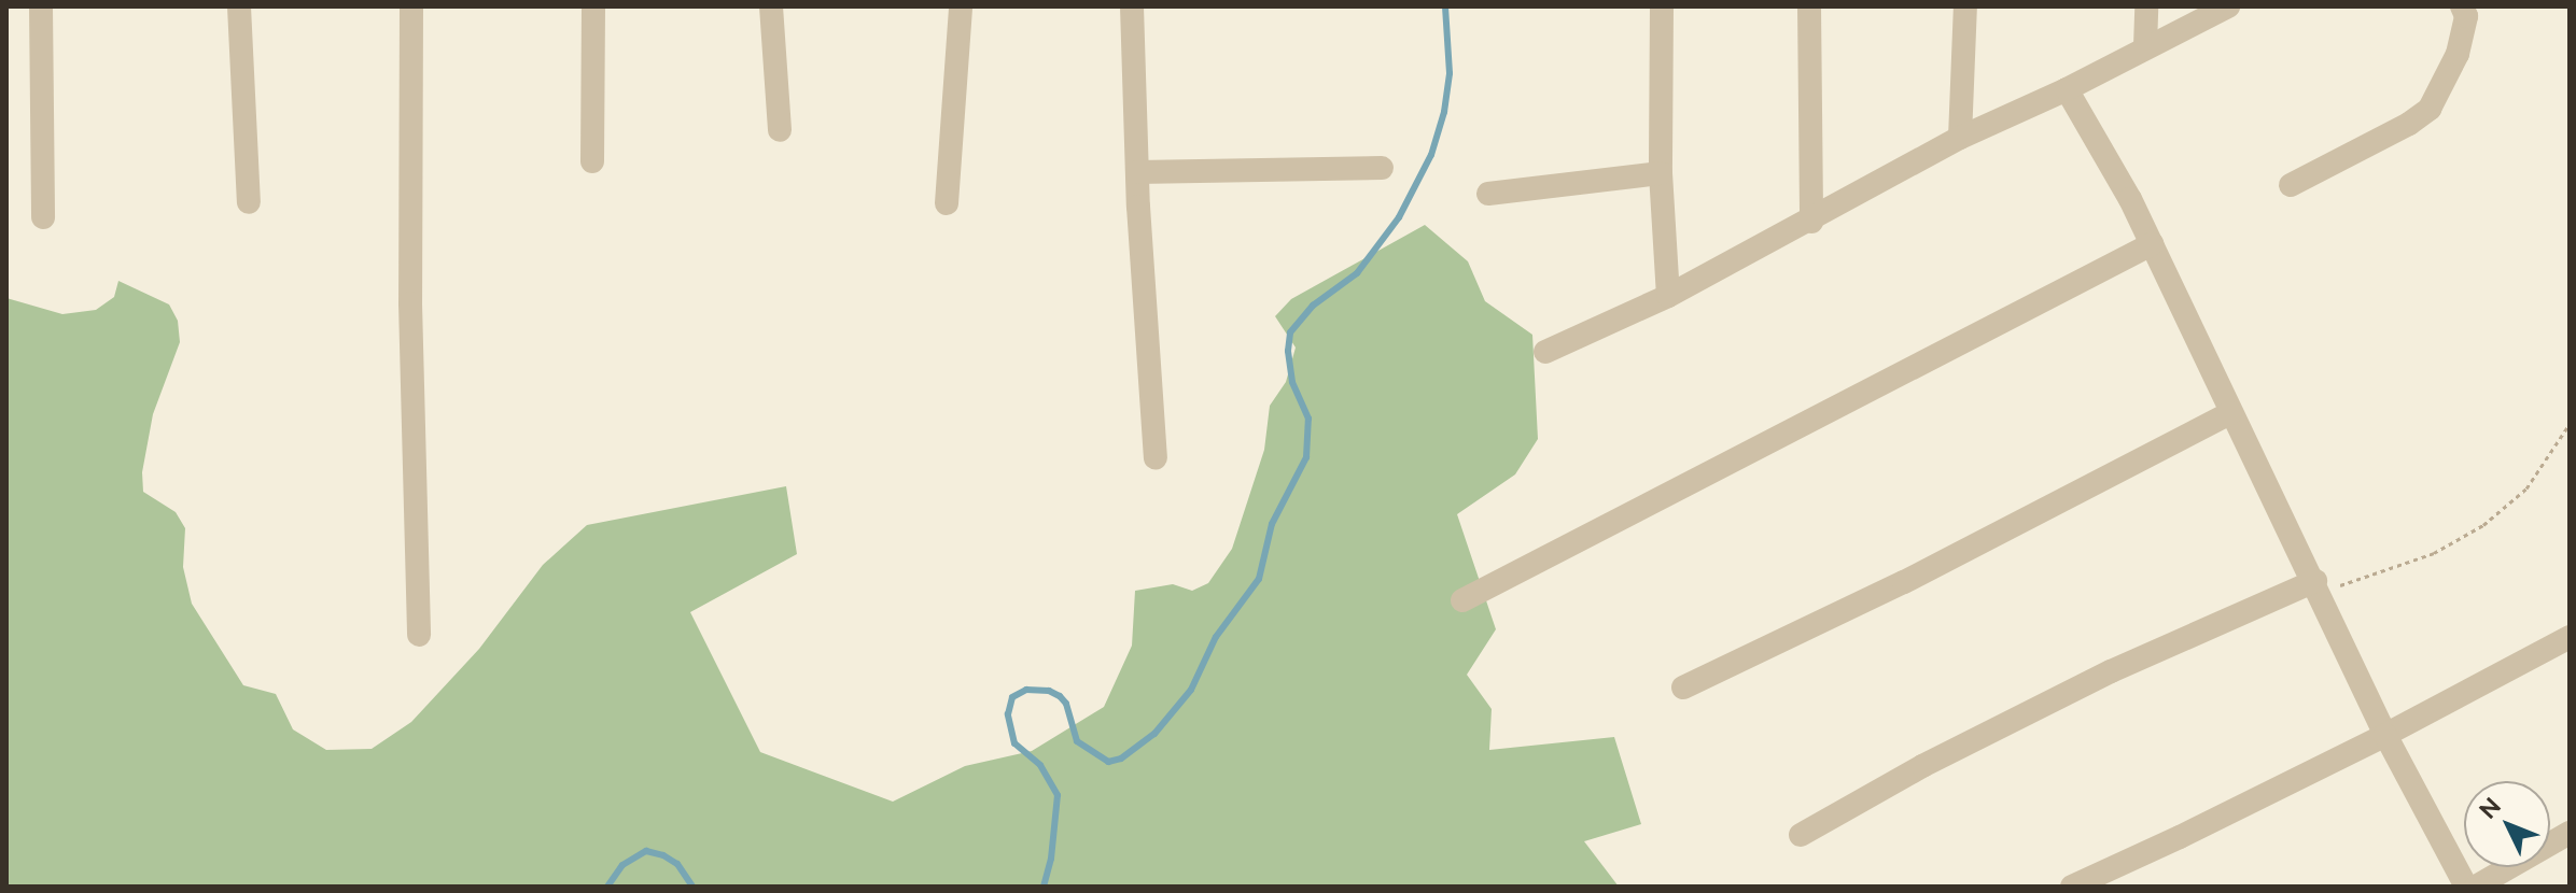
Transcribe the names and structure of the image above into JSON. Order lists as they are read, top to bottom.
{
  "north": "top left"
}
